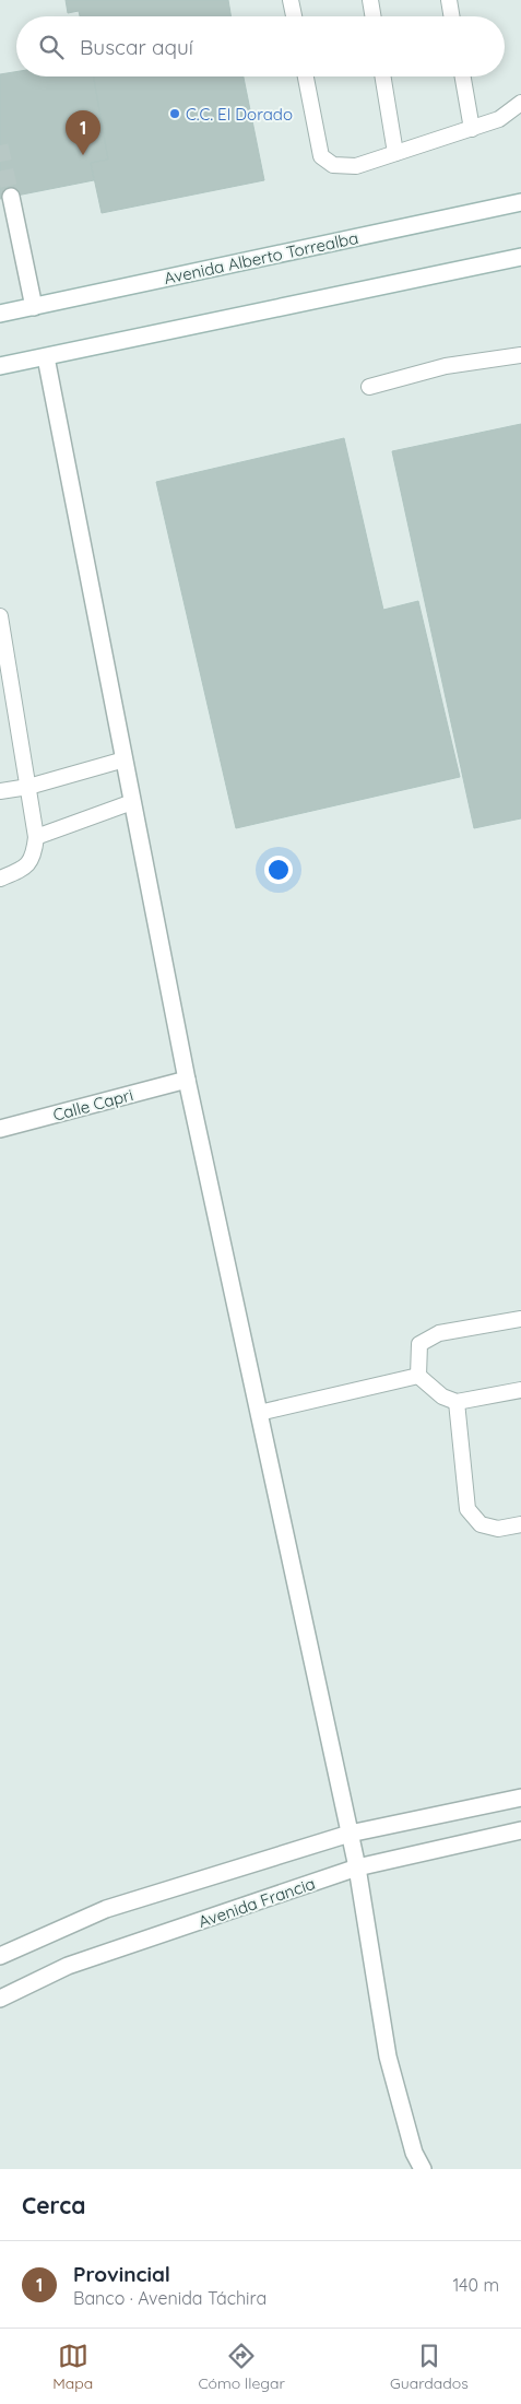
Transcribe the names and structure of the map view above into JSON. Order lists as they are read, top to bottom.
{
  "streets": {
    "street": ["Avenida Alberto Torrealba", "Calle Capri", "Avenida Francia"]
  },
  "places": ["C.C. El Dorado"],
  "page": {
    "search": "Buscar aquí",
    "pins": "1",
    "heading": "Cerca",
    "list": [
      {
        "mark": "1",
        "name": "Provincial",
        "note": "Banco · Avenida Táchira",
        "value": "140 m"
      }
    ],
    "nav": ["Mapa", "Cómo llegar", "Guardados"]
  }
}
